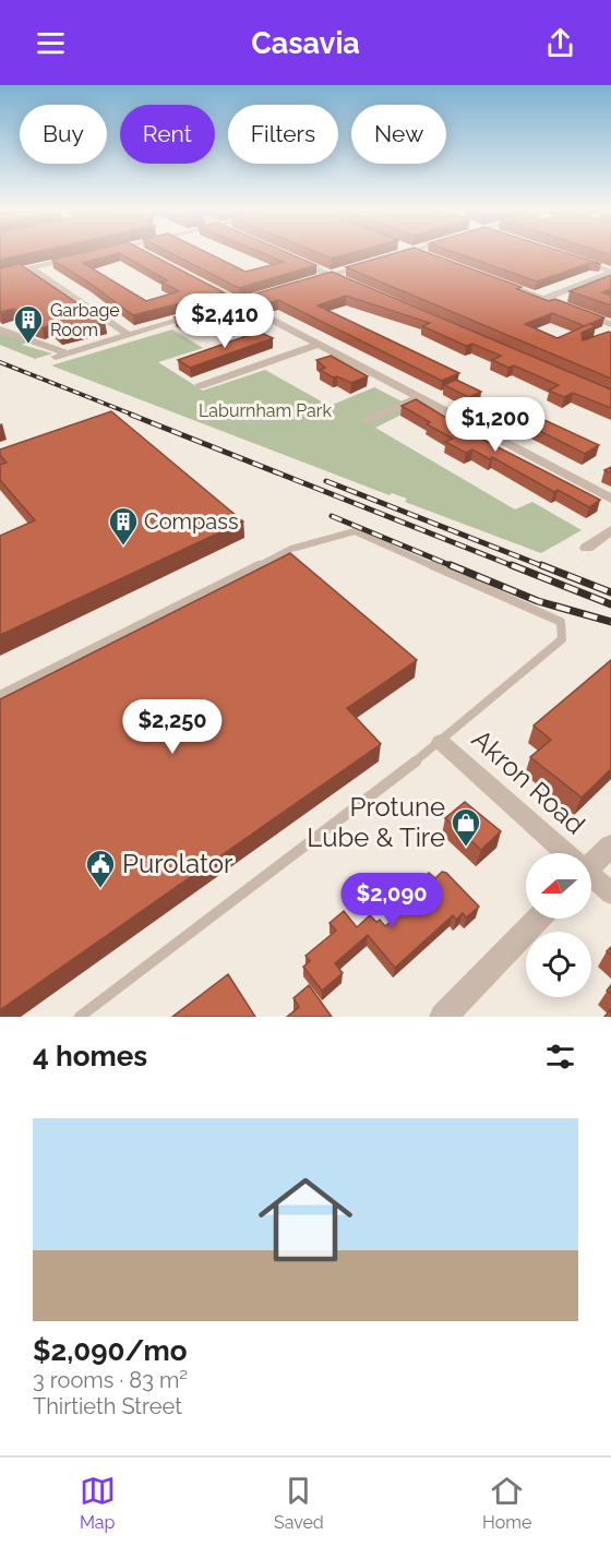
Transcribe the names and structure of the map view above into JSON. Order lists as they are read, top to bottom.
{
  "streets": {
    "street": ["Akron Road"]
  },
  "parks": ["Laburnham Park"],
  "places": {
    "building": ["Garbage Room", "Compass"],
    "shop": ["Protune Lube & Tire"],
    "public building": ["Purolator"]
  },
  "north": "left",
  "page": {
    "header": "Casavia",
    "chip": [
      "Buy",
      "Rent",
      "Filters",
      "New"
    ],
    "price": [
      "$2,410",
      "$1,200",
      "$2,250",
      "$2,090"
    ],
    "heading": "4 homes",
    "list": [
      {
        "name": "$2,090/mo",
        "note": "3 rooms · 83 m² · Thirtieth Street"
      }
    ],
    "tabs": ["Map", "Saved", "Home"]
  }
}
